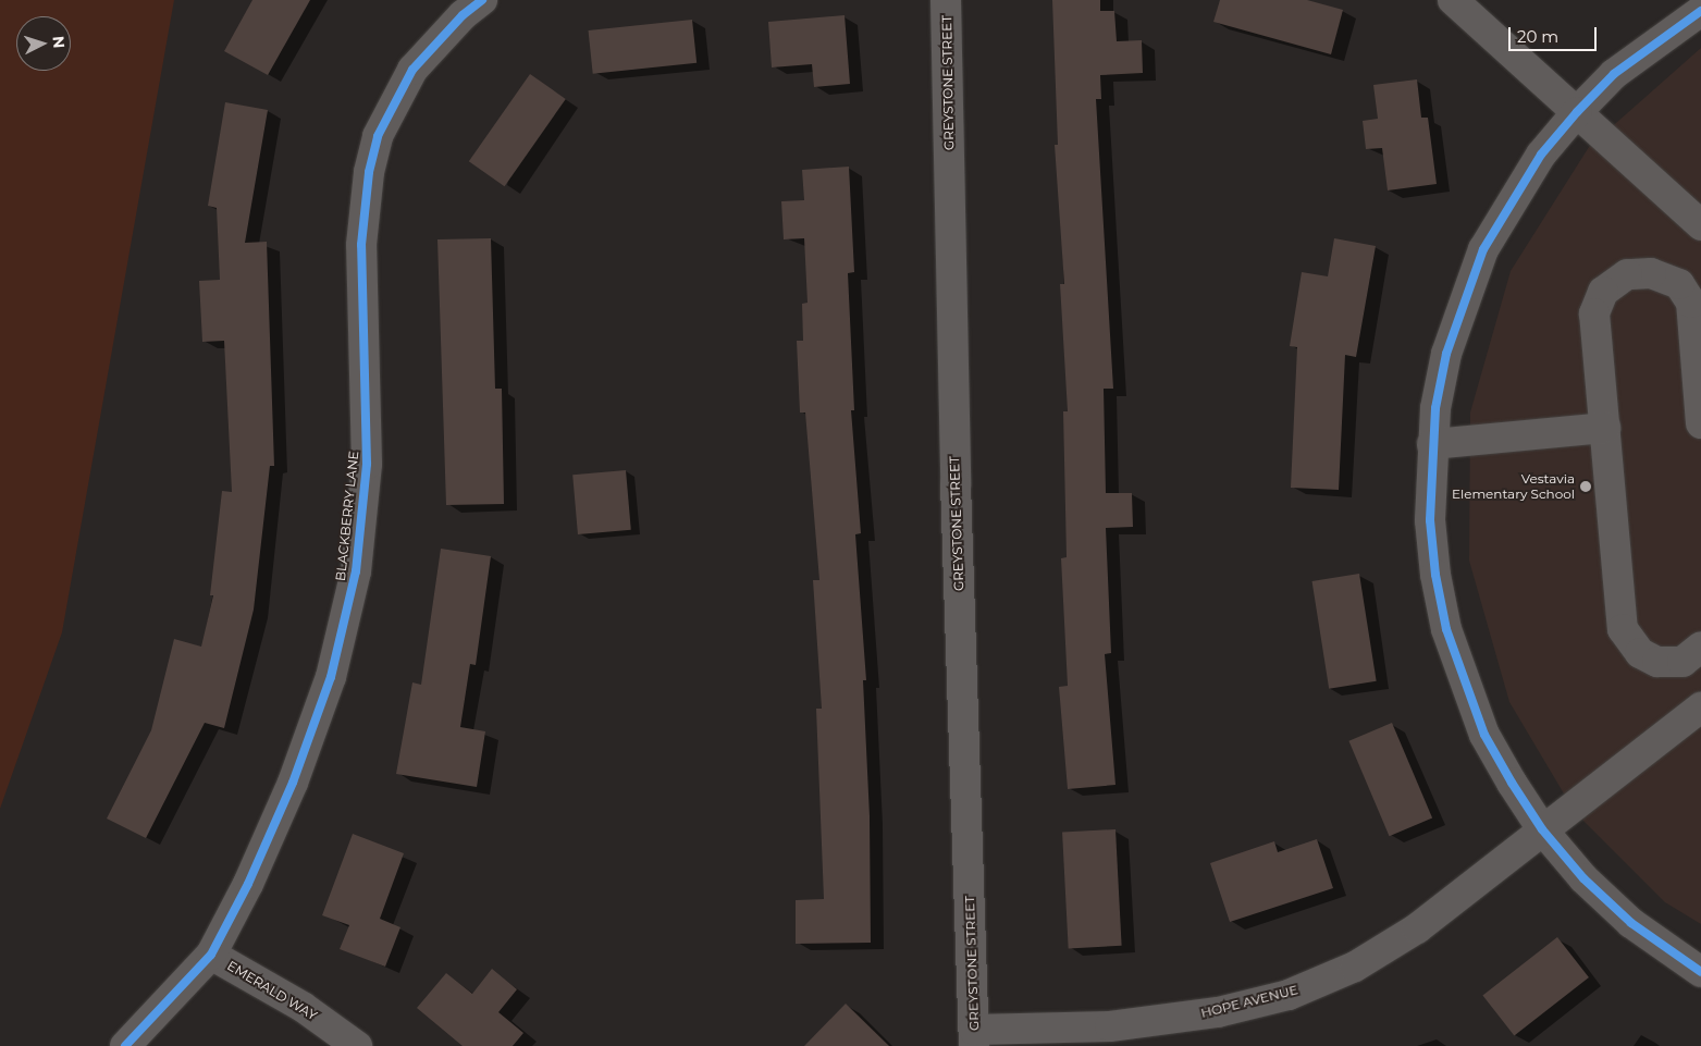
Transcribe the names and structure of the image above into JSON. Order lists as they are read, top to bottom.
{
  "streets": {
    "street": [
      "GREYSTONE STREET",
      "BLACKBERRY LANE",
      "EMERALD WAY",
      "HOPE AVENUE"
    ]
  },
  "crossings": [
    ["GREYSTONE STREET", "HOPE AVENUE"],
    ["BLACKBERRY LANE", "EMERALD WAY"]
  ],
  "places": ["Vestavia Elementary School"],
  "scale_bar": "20 m",
  "north": "right"
}
